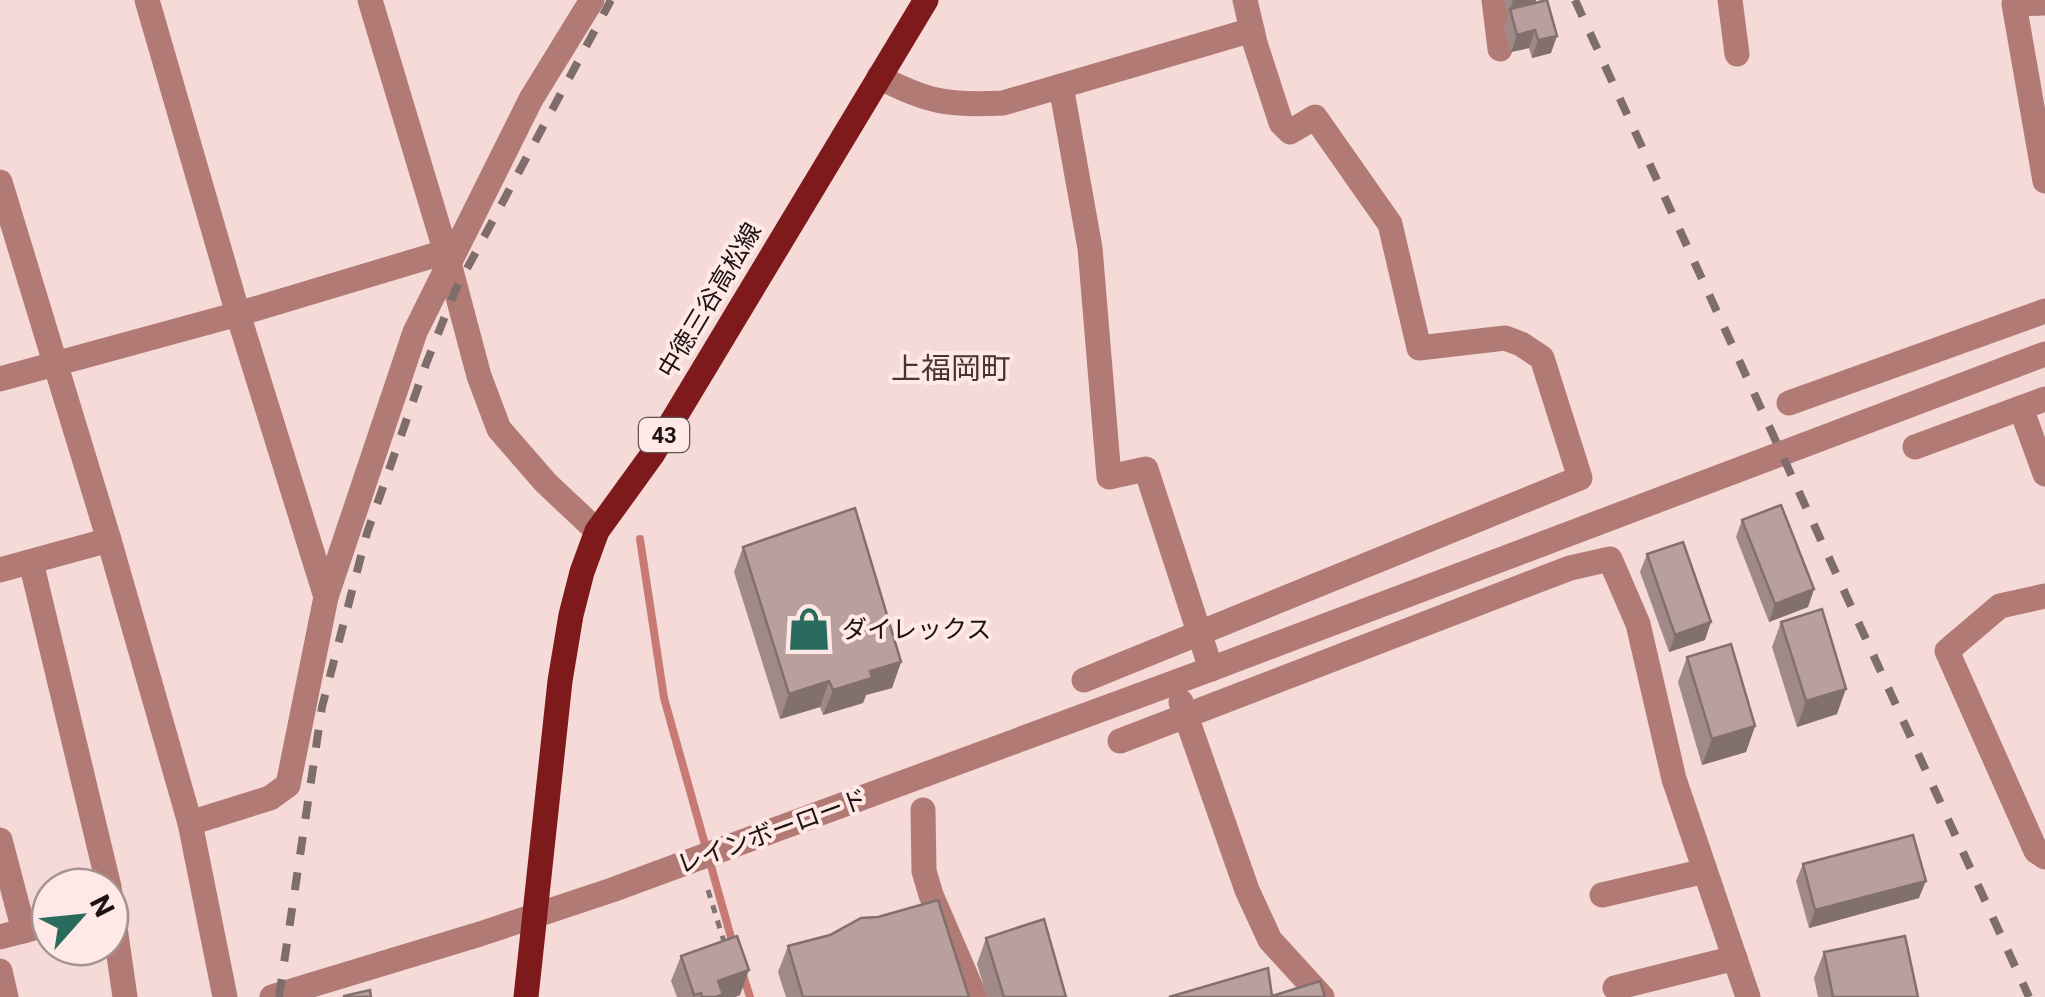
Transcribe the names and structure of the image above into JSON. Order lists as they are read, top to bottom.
{
  "streets": {
    "main road": ["中徳三谷高松線", "43"],
    "street": ["レインボーロード"]
  },
  "crossings": [
    ["中徳三谷高松線", "レインボーロード"]
  ],
  "districts": ["上福岡町"],
  "places": {
    "shop": ["ダイレックス"]
  },
  "north": "top right"
}
